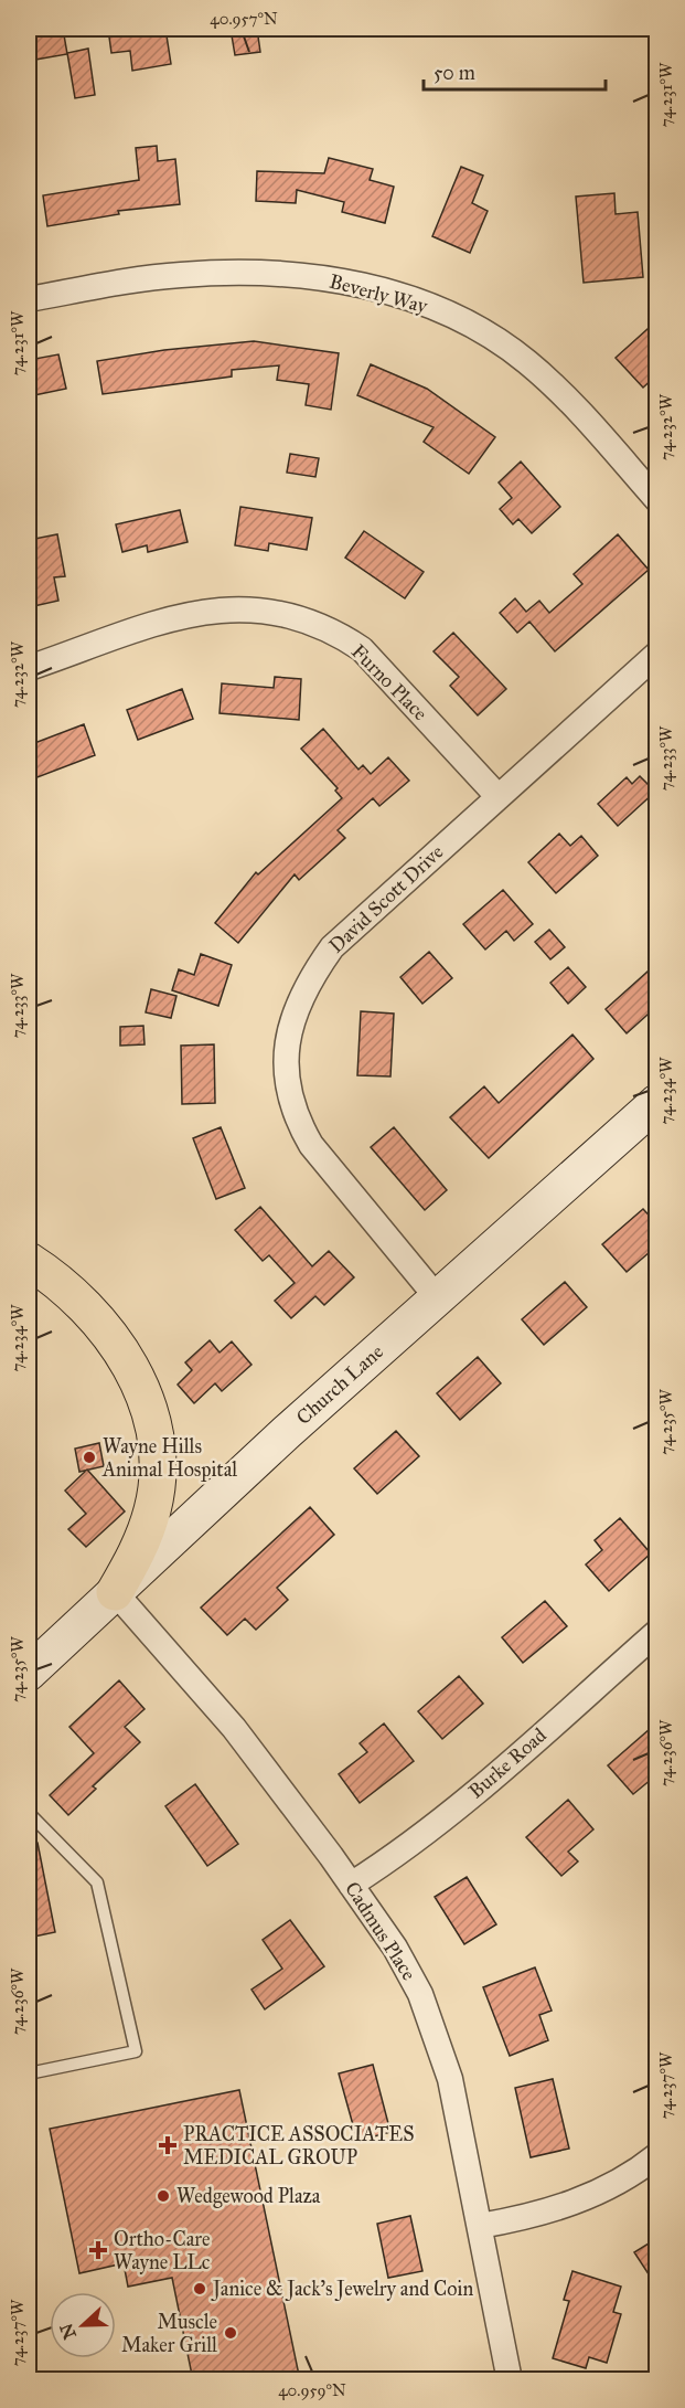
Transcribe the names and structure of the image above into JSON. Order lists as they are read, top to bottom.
{
  "streets": {
    "street": [
      "Beverly Way",
      "Furno Place",
      "David Scott Drive",
      "Church Lane",
      "Burke Road",
      "Cadmus Place"
    ]
  },
  "crossings": [
    ["Furno Place", "David Scott Drive"],
    ["David Scott Drive", "Church Lane"],
    ["Church Lane", "Cadmus Place"],
    ["Burke Road", "Cadmus Place"]
  ],
  "places": {
    "other": [
      "Wayne Hills Animal Hospital",
      "Wedgewood Plaza",
      "Janice & Jack's Jewelry and Coin",
      "Muscle Maker Grill"
    ],
    "health": ["PRACTICE ASSOCIATES MEDICAL GROUP", "Ortho-Care Wayne LLc"]
  },
  "scale_bar": "50 m",
  "north": "left",
  "coordinates": [
    "40.957°N",
    "74.231°W",
    "74.232°W",
    "74.233°W",
    "74.234°W",
    "74.235°W",
    "74.236°W",
    "74.237°W",
    "40.959°N"
  ]
}
